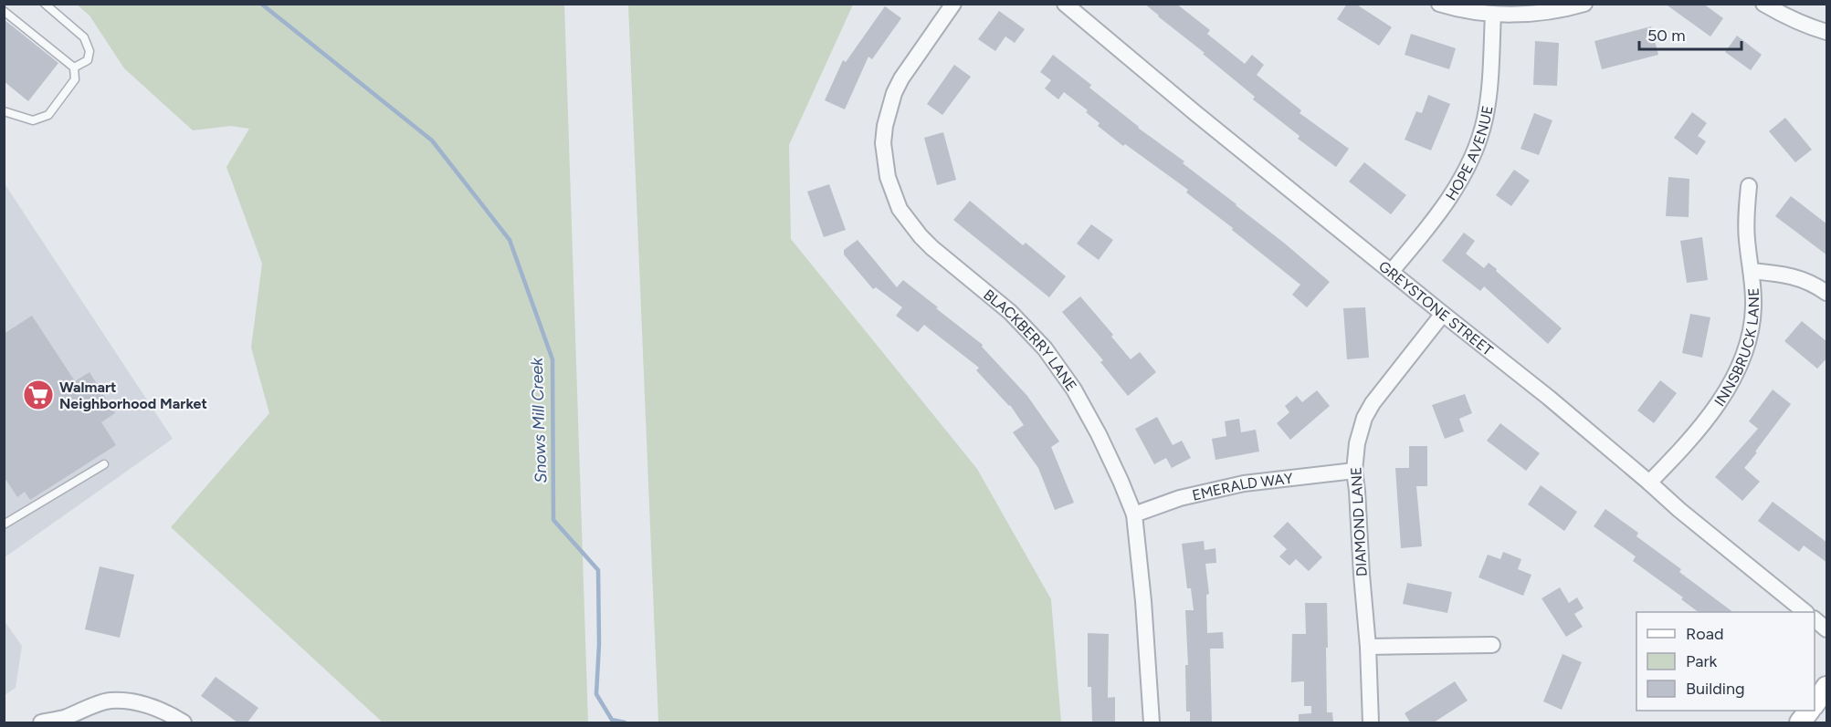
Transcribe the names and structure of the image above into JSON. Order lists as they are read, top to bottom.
{
  "streets": {
    "street": [
      "HOPE AVENUE",
      "GREYSTONE STREET",
      "BLACKBERRY LANE",
      "INNSBRUCK LANE",
      "EMERALD WAY",
      "DIAMOND LANE"
    ]
  },
  "crossings": [
    ["HOPE AVENUE", "GREYSTONE STREET"],
    ["GREYSTONE STREET", "INNSBRUCK LANE"],
    ["GREYSTONE STREET", "DIAMOND LANE"],
    ["BLACKBERRY LANE", "EMERALD WAY"],
    ["EMERALD WAY", "DIAMOND LANE"]
  ],
  "water": ["Snows Mill Creek"],
  "places": {
    "supermarket": ["Walmart Neighborhood Market"]
  },
  "legend": ["Road", "Park", "Building"],
  "scale_bar": "50 m"
}
